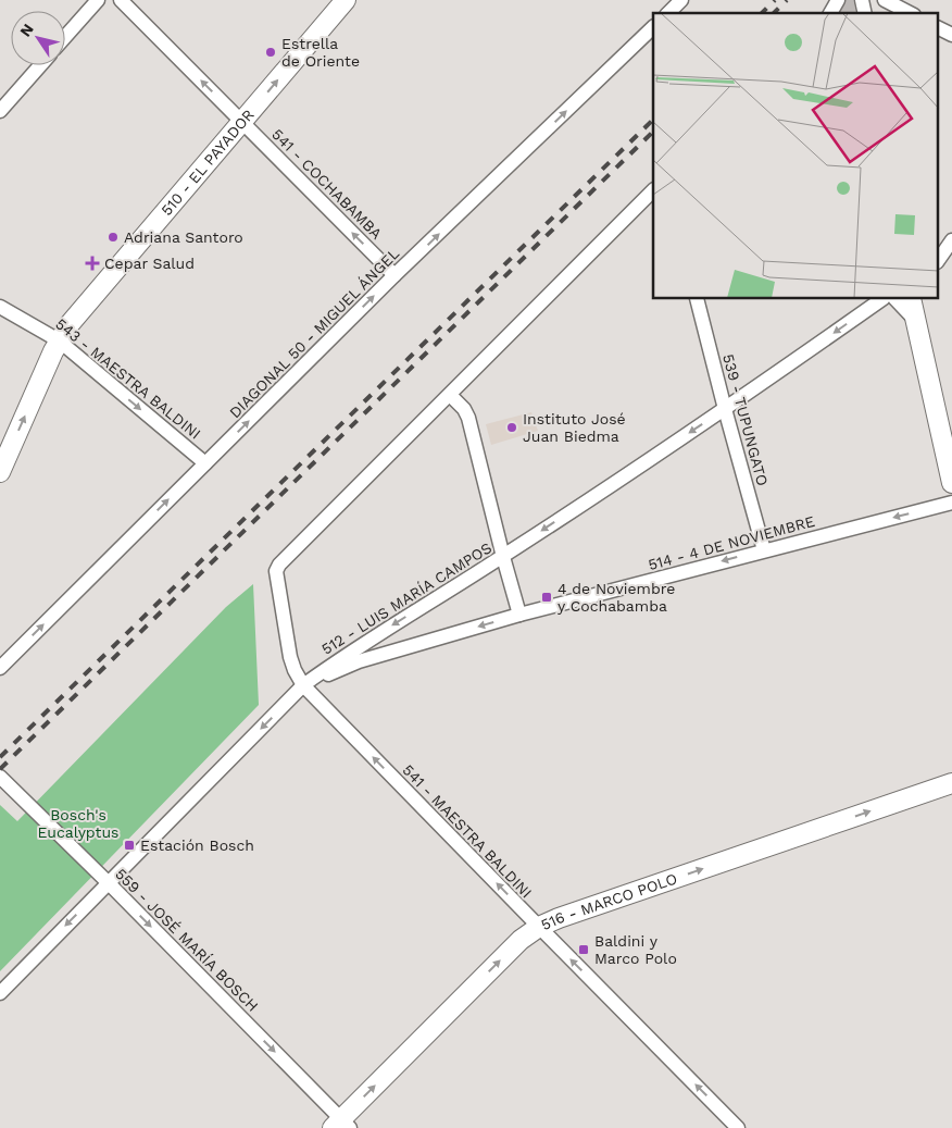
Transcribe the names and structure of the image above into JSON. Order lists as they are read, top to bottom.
{
  "streets": {
    "street": [
      "510 - EL PAYADOR",
      "541 - COCHABAMBA",
      "DIAGONAL 50 - MIGUEL ÁNGEL",
      "543 - MAESTRA BALDINI",
      "539 - TUPUNGATO",
      "514 - 4 DE NOVIEMBRE",
      "512 - LUIS MARÍA CAMPOS",
      "541 - MAESTRA BALDINI",
      "516 - MARCO POLO",
      "559 - JOSÉ MARÍA BOSCH"
    ]
  },
  "crossings": [
    ["510 - EL PAYADOR", "541 - COCHABAMBA"],
    ["510 - EL PAYADOR", "543 - MAESTRA BALDINI"],
    ["541 - COCHABAMBA", "DIAGONAL 50 - MIGUEL ÁNGEL"],
    ["DIAGONAL 50 - MIGUEL ÁNGEL", "543 - MAESTRA BALDINI"],
    ["539 - TUPUNGATO", "514 - 4 DE NOVIEMBRE"],
    ["539 - TUPUNGATO", "512 - LUIS MARÍA CAMPOS"],
    ["514 - 4 DE NOVIEMBRE", "512 - LUIS MARÍA CAMPOS"],
    ["514 - 4 DE NOVIEMBRE", "541 - MAESTRA BALDINI"],
    ["512 - LUIS MARÍA CAMPOS", "541 - MAESTRA BALDINI"],
    ["512 - LUIS MARÍA CAMPOS", "559 - JOSÉ MARÍA BOSCH"],
    ["541 - MAESTRA BALDINI", "516 - MARCO POLO"],
    ["516 - MARCO POLO", "559 - JOSÉ MARÍA BOSCH"]
  ],
  "one_way": [
    "510 - EL PAYADOR",
    "541 - COCHABAMBA",
    "DIAGONAL 50 - MIGUEL ÁNGEL",
    "543 - MAESTRA BALDINI",
    "514 - 4 DE NOVIEMBRE",
    "512 - LUIS MARÍA CAMPOS",
    "541 - MAESTRA BALDINI",
    "516 - MARCO POLO",
    "559 - JOSÉ MARÍA BOSCH"
  ],
  "parks": ["Bosch's Eucalyptus"],
  "places": {
    "other": ["Estrella de Oriente", "Adriana Santoro", "Instituto José Juan Biedma"],
    "health": ["Cepar Salud"],
    "transit": ["4 de Noviembre y Cochabamba", "Estación Bosch", "Baldini y Marco Polo"]
  },
  "north": "top left"
}
